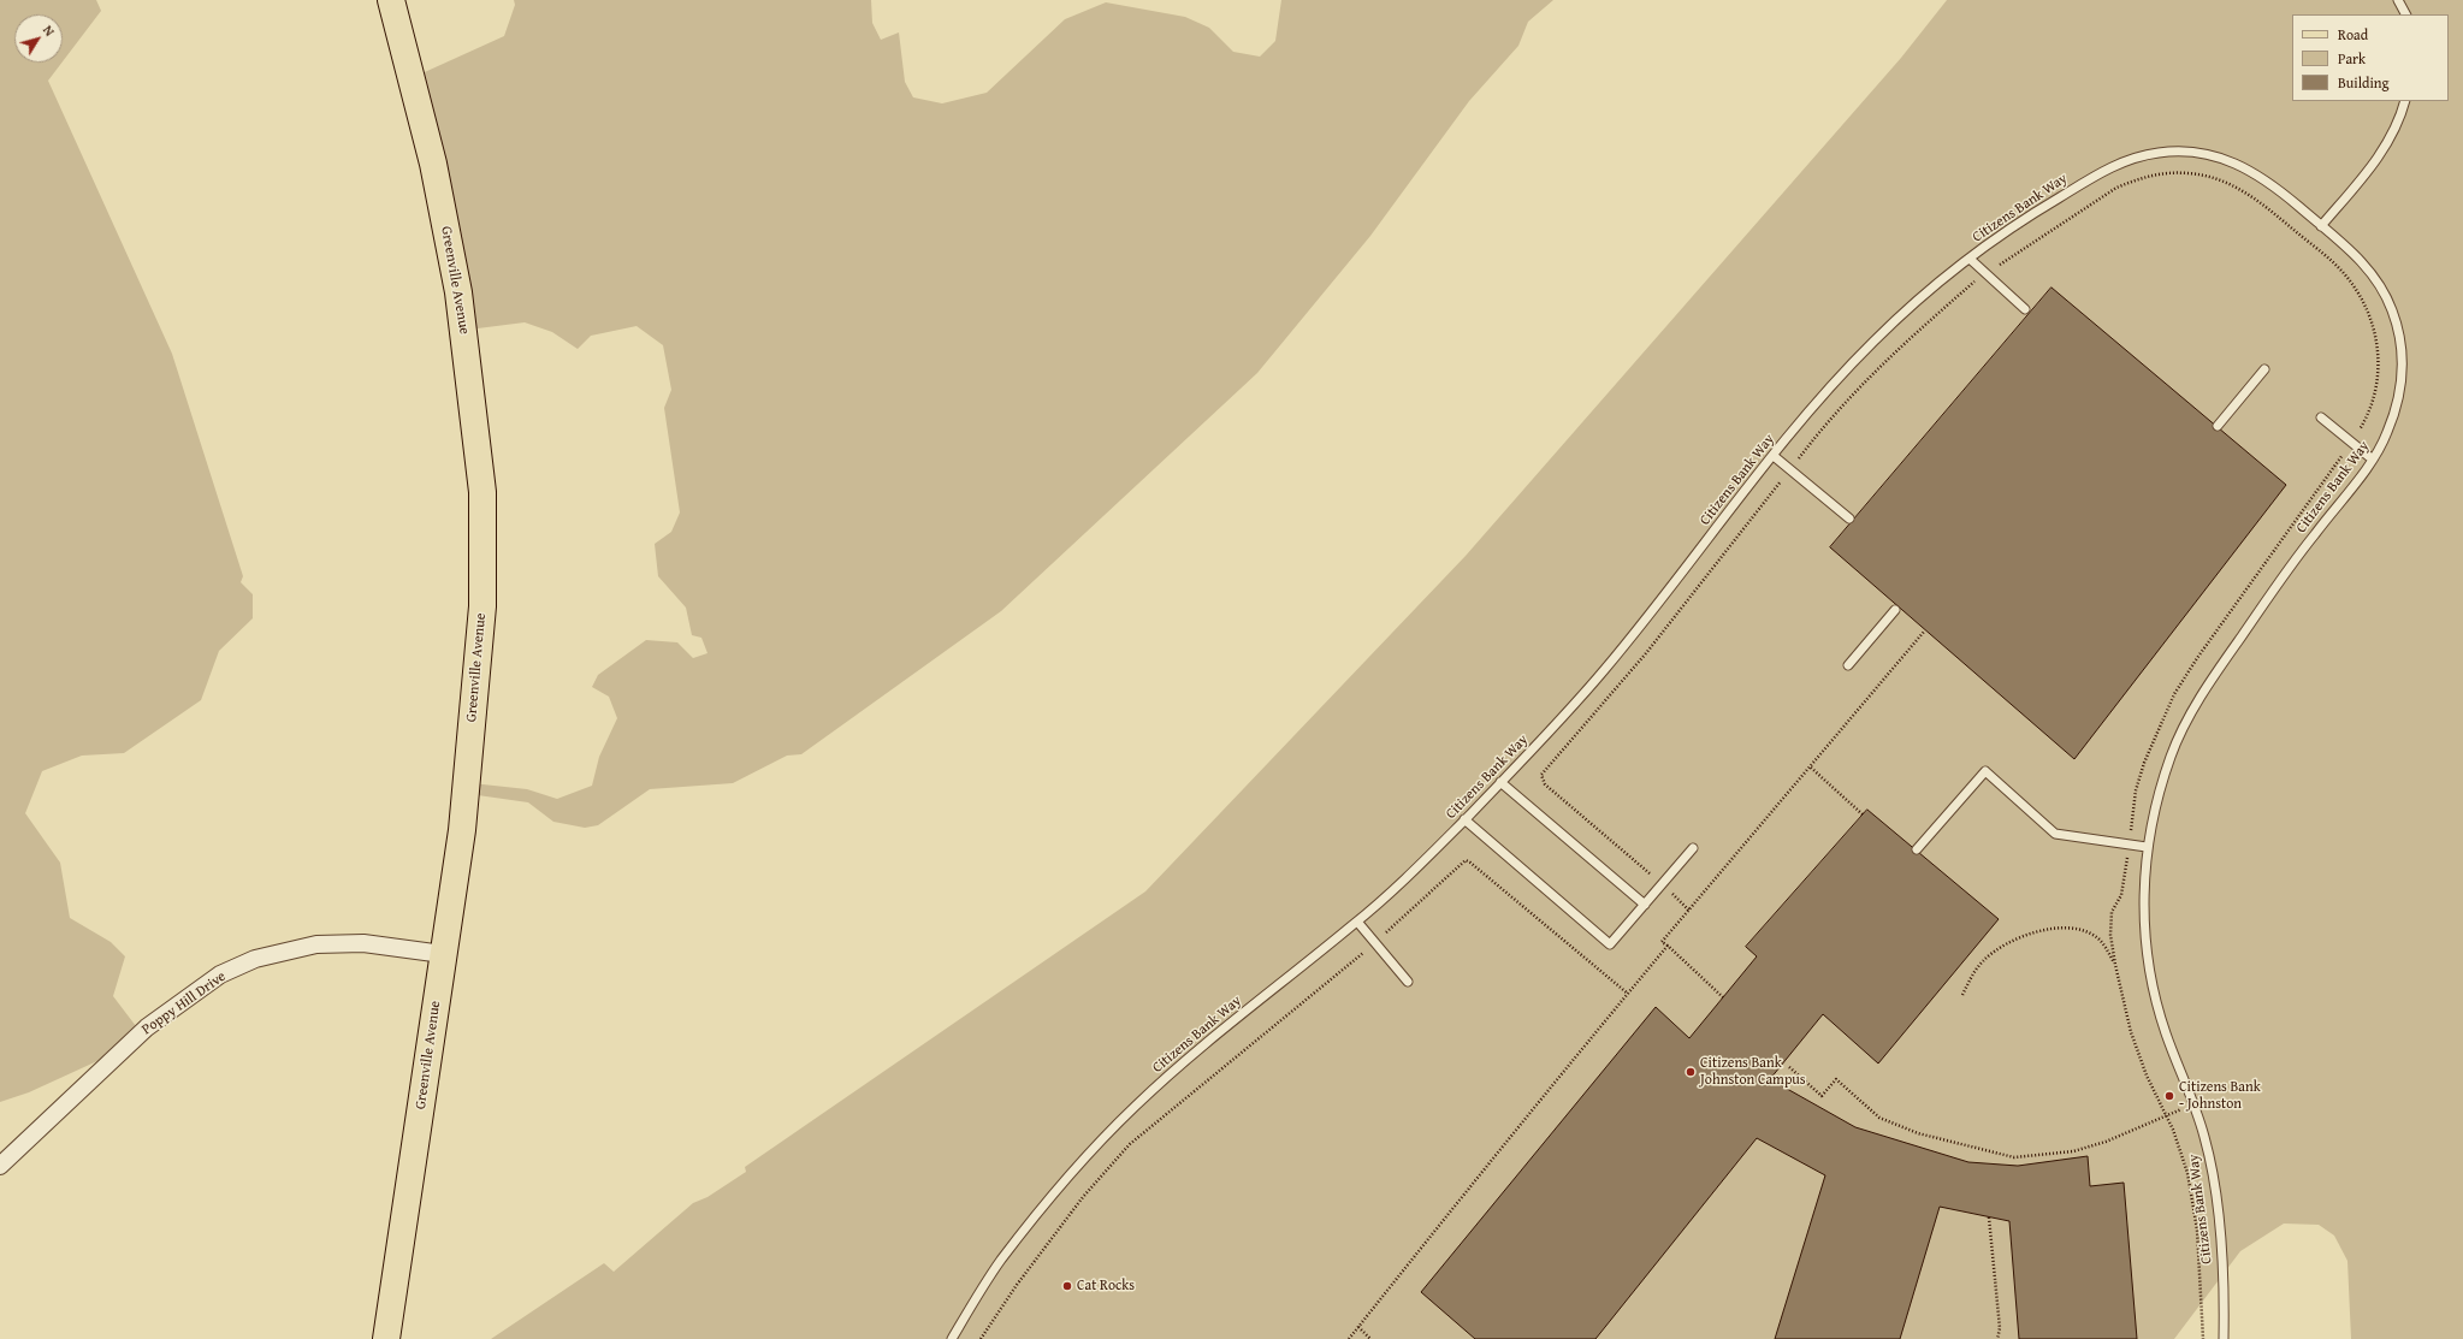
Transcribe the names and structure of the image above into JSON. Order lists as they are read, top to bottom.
{
  "streets": {
    "main road": ["Greenville Avenue"],
    "street": ["Poppy Hill Drive"],
    "lane": ["Citizens Bank Way"]
  },
  "crossings": [
    ["Greenville Avenue", "Poppy Hill Drive"]
  ],
  "places": ["Citizens Bank Johnston Campus", "Citizens Bank - Johnston", "Cat Rocks"],
  "legend": ["Road", "Park", "Building"],
  "north": "top right"
}
